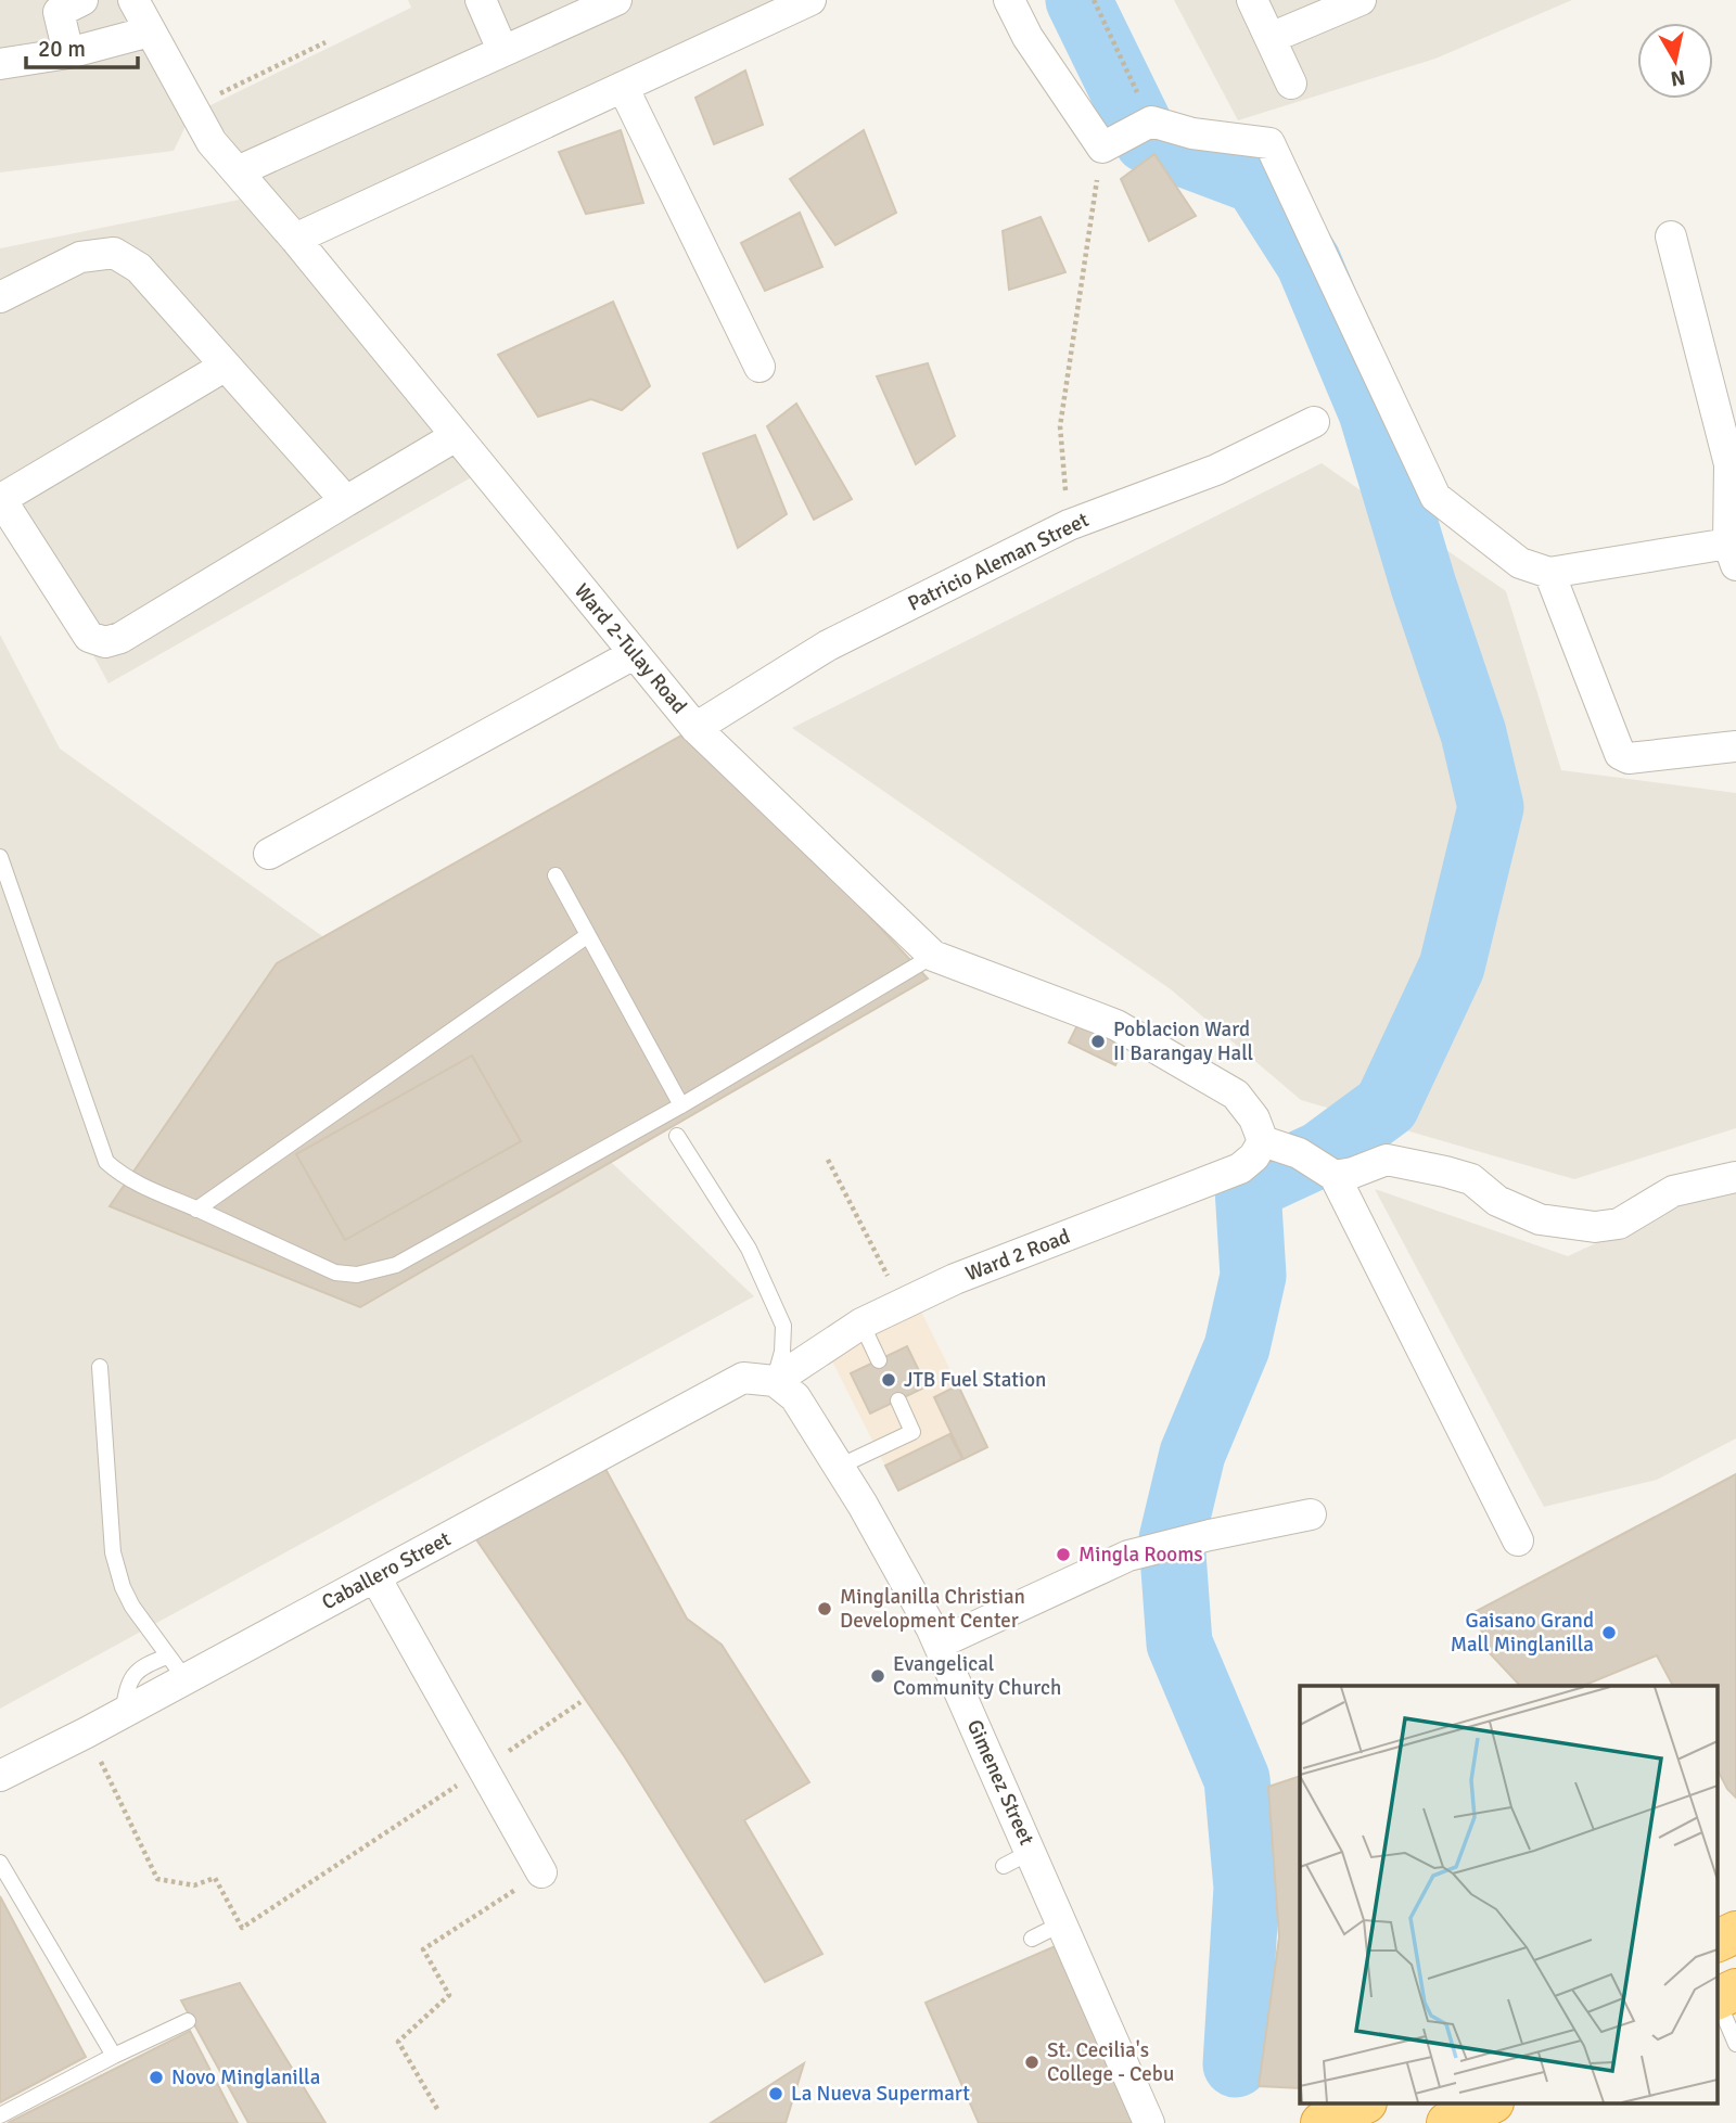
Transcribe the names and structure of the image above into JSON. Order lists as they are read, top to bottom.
{
  "streets": {
    "street": [
      "Patricio Aleman Street",
      "Ward 2-Tulay Road",
      "Ward 2 Road",
      "Caballero Street",
      "Gimenez Street"
    ]
  },
  "crossings": [
    ["Patricio Aleman Street", "Ward 2-Tulay Road"],
    ["Ward 2-Tulay Road", "Ward 2 Road"],
    ["Ward 2 Road", "Caballero Street"],
    ["Ward 2 Road", "Gimenez Street"],
    ["Caballero Street", "Gimenez Street"]
  ],
  "places": [
    "Poblacion Ward II Barangay Hall",
    "JTB Fuel Station",
    "Mingla Rooms",
    "Minglanilla Christian Development Center",
    "Gaisano Grand Mall Minglanilla",
    "Evangelical Community Church",
    "St. Cecilia's College - Cebu",
    "Novo Minglanilla",
    "La Nueva Supermart"
  ],
  "scale_bar": "20 m",
  "north": "bottom"
}
